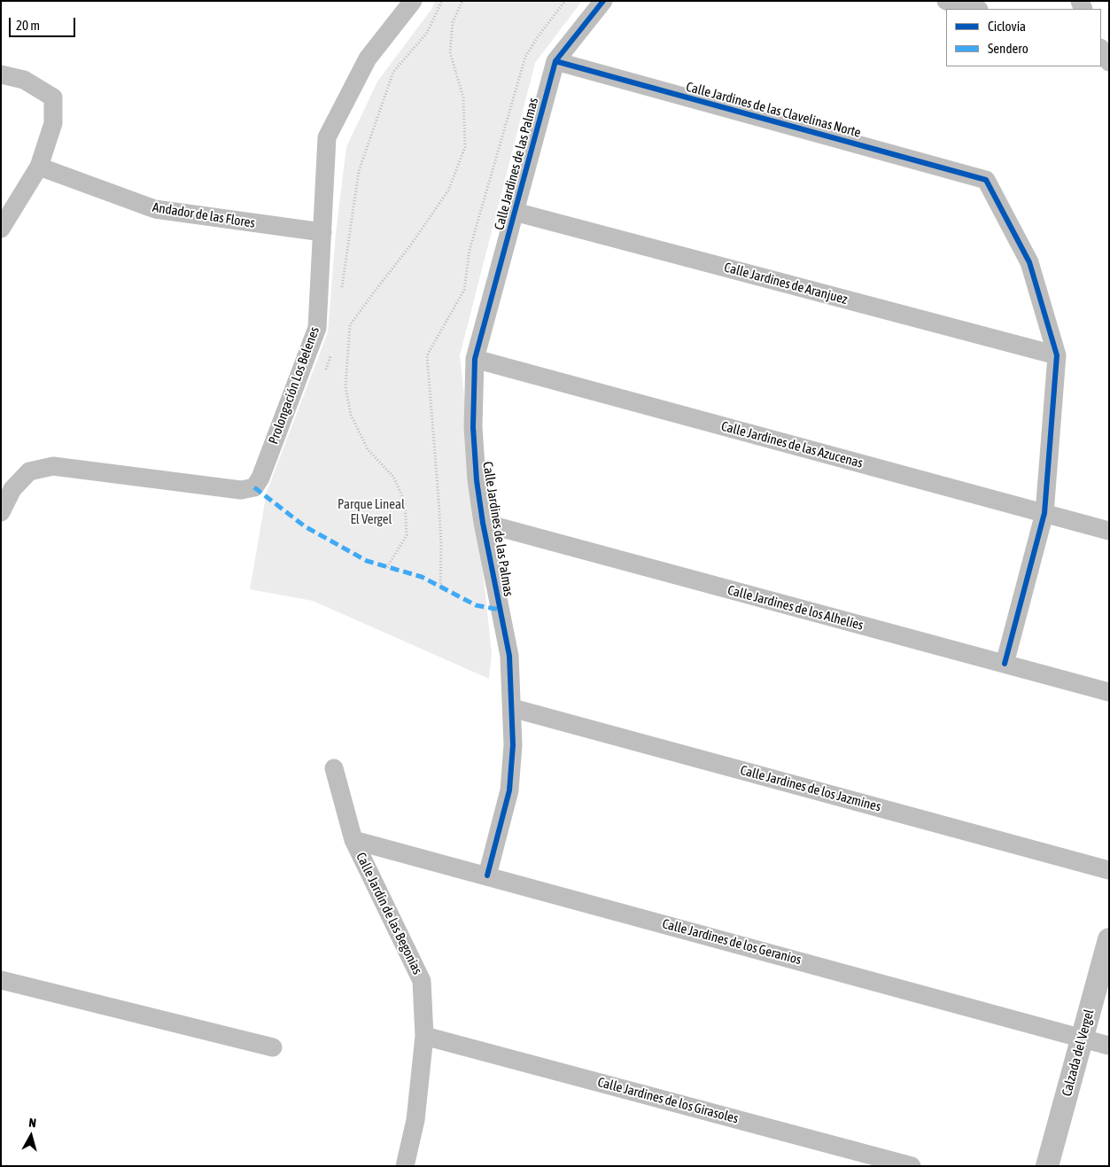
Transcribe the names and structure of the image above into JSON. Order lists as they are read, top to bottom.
{
  "streets": {
    "street": [
      "Calle Jardines de las Clavelinas Norte",
      "Calle Jardines de las Palmas",
      "Andador de las Flores",
      "Calle Jardines de Aranjuez",
      "Prolongación Los Belenes",
      "Calle Jardines de las Azucenas",
      "Calle Jardines de los Alhelíes",
      "Calle Jardines de los Jazmines",
      "Calle Jardín de las Begonias",
      "Calle Jardines de los Geranios",
      "Calzada del Vergel",
      "Calle Jardines de los Girasoles"
    ]
  },
  "crossings": [
    ["Calle Jardines de las Clavelinas Norte", "Calle Jardines de las Palmas"],
    ["Calle Jardines de las Clavelinas Norte", "Calle Jardines de Aranjuez"],
    ["Calle Jardines de las Palmas", "Calle Jardines de Aranjuez"],
    ["Calle Jardines de las Palmas", "Calle Jardines de las Azucenas"],
    ["Calle Jardines de las Palmas", "Calle Jardines de los Alhelíes"],
    ["Calle Jardines de las Palmas", "Calle Jardines de los Jazmines"],
    ["Calle Jardines de las Palmas", "Calle Jardines de los Geranios"],
    ["Andador de las Flores", "Prolongación Los Belenes"],
    ["Calle Jardín de las Begonias", "Calle Jardines de los Geranios"],
    ["Calle Jardín de las Begonias", "Calle Jardines de los Girasoles"],
    ["Calle Jardines de los Geranios", "Calzada del Vergel"]
  ],
  "parks": ["Parque Lineal El Vergel"],
  "legend": ["Ciclovía", "Sendero"],
  "scale_bar": "20 m",
  "north": "top"
}
